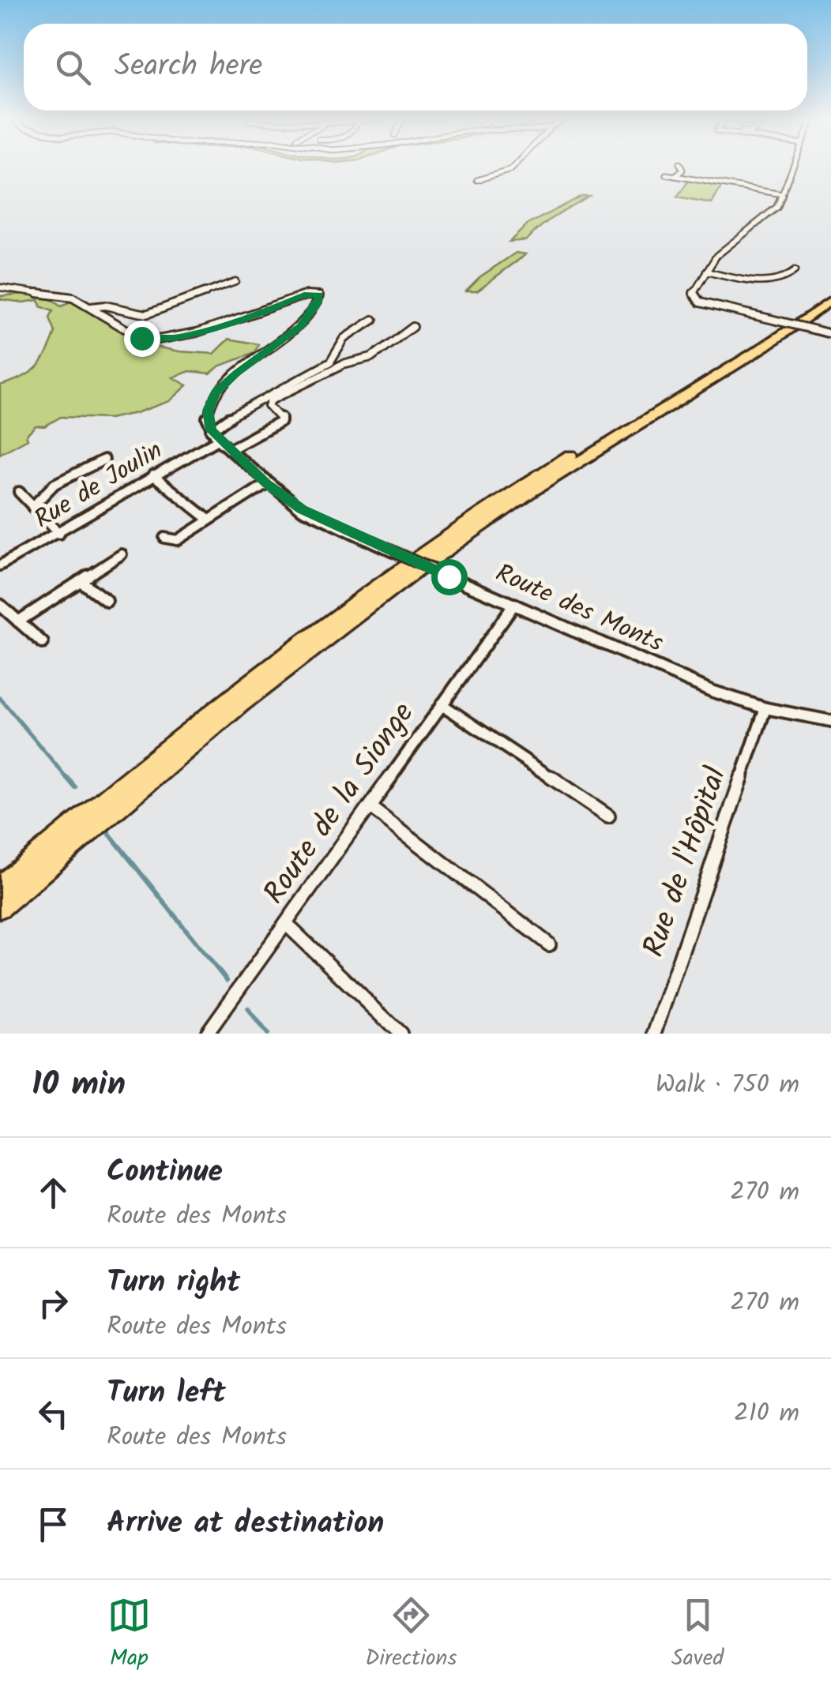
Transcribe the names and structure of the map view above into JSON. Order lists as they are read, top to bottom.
{
  "streets": {
    "street": [
      "Rue de Joulin",
      "Route des Monts",
      "Route de la Sionge",
      "Rue de l'Hôpital"
    ]
  },
  "crossings": [
    ["Rue de Joulin", "Route des Monts"],
    ["Route des Monts", "Route de la Sionge"],
    ["Route des Monts", "Rue de l'Hôpital"]
  ],
  "page": {
    "search": "Search here",
    "heading": ["10 min", "Walk · 750 m"],
    "list": [
      ["Continue", "Route des Monts", "270 m"],
      ["Turn right", "Route des Monts", "270 m"],
      ["Turn left", "Route des Monts", "210 m"],
      "Arrive at destination"
    ],
    "nav": ["Map", "Directions", "Saved"]
  }
}
